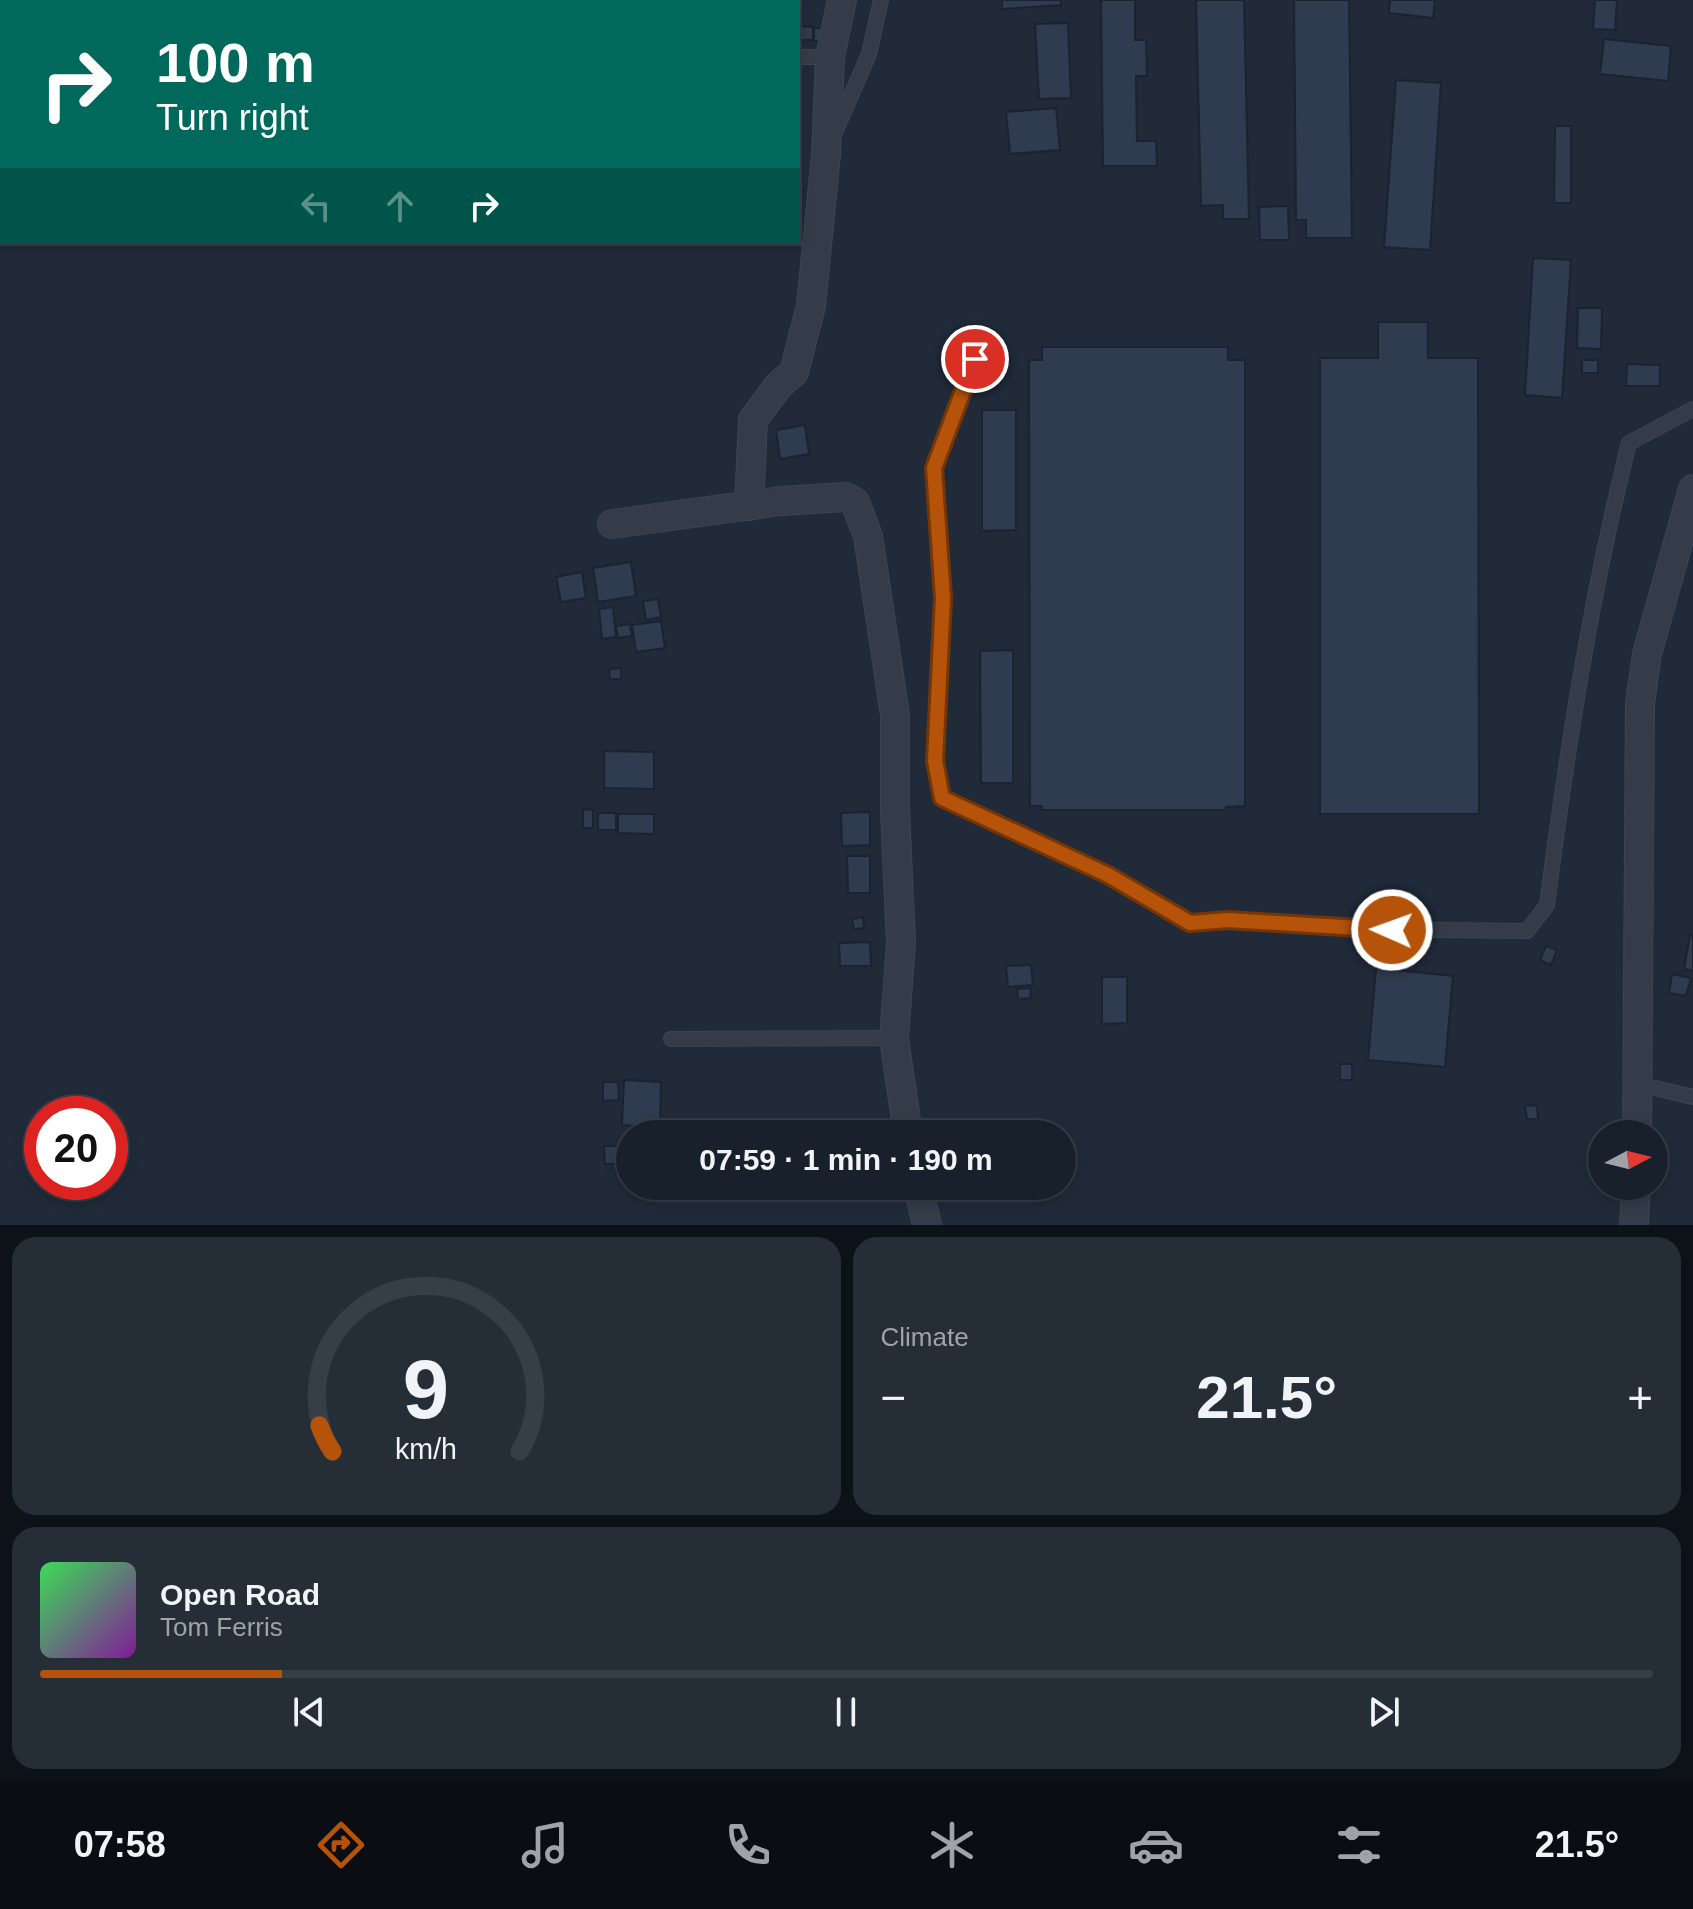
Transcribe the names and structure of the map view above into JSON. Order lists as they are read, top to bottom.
{
  "north": "right",
  "page": {
    "turn": ["100 m", "Turn right"],
    "limit": "20",
    "trip": "07:59 · 1 min · 190 m",
    "tile": "Climate",
    "heat": ["−", "21.5°", "+"],
    "song": ["Open Road", "Tom Ferris"],
    "tabs": ["07:58", "21.5°"],
    "gauge": ["9", "km/h"]
  }
}
